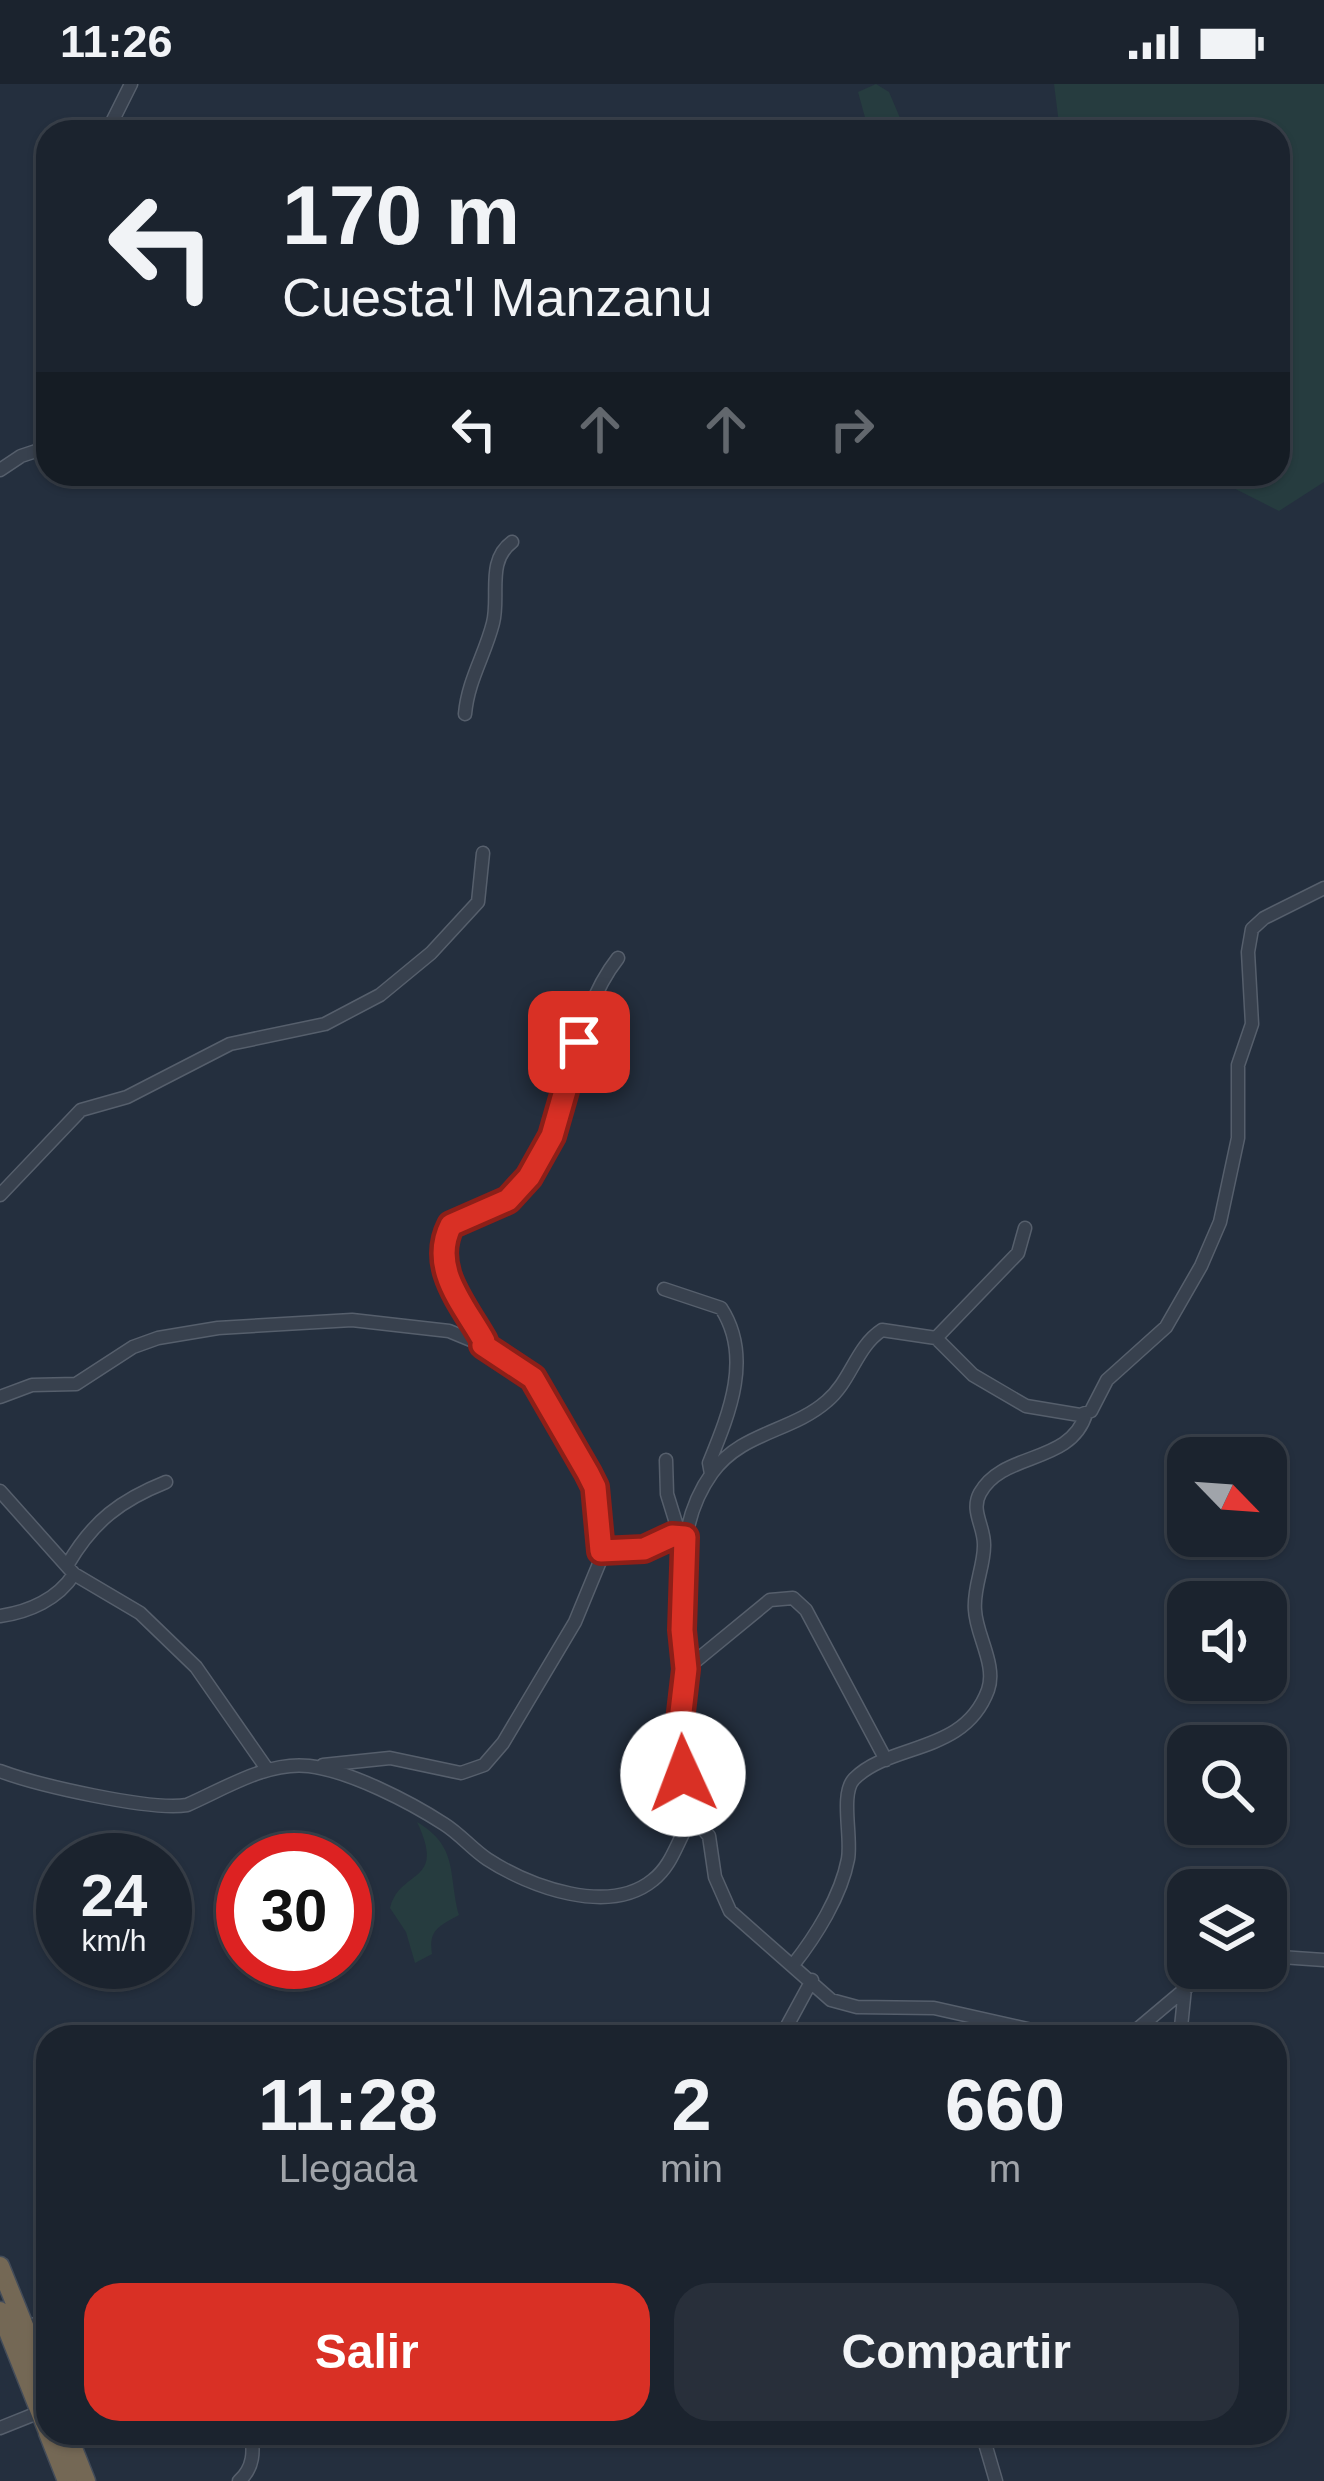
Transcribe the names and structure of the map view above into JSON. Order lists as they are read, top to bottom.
{
  "north": "bottom right",
  "page": {
    "status": "11:26",
    "turn": ["170 m", "Cuesta'l Manzanu"],
    "speed": "24 km/h",
    "limit": "30",
    "eta": [
      "11:28",
      "Llegada",
      "2",
      "min",
      "660",
      "m"
    ],
    "buttons": ["Salir", "Compartir"]
  }
}
